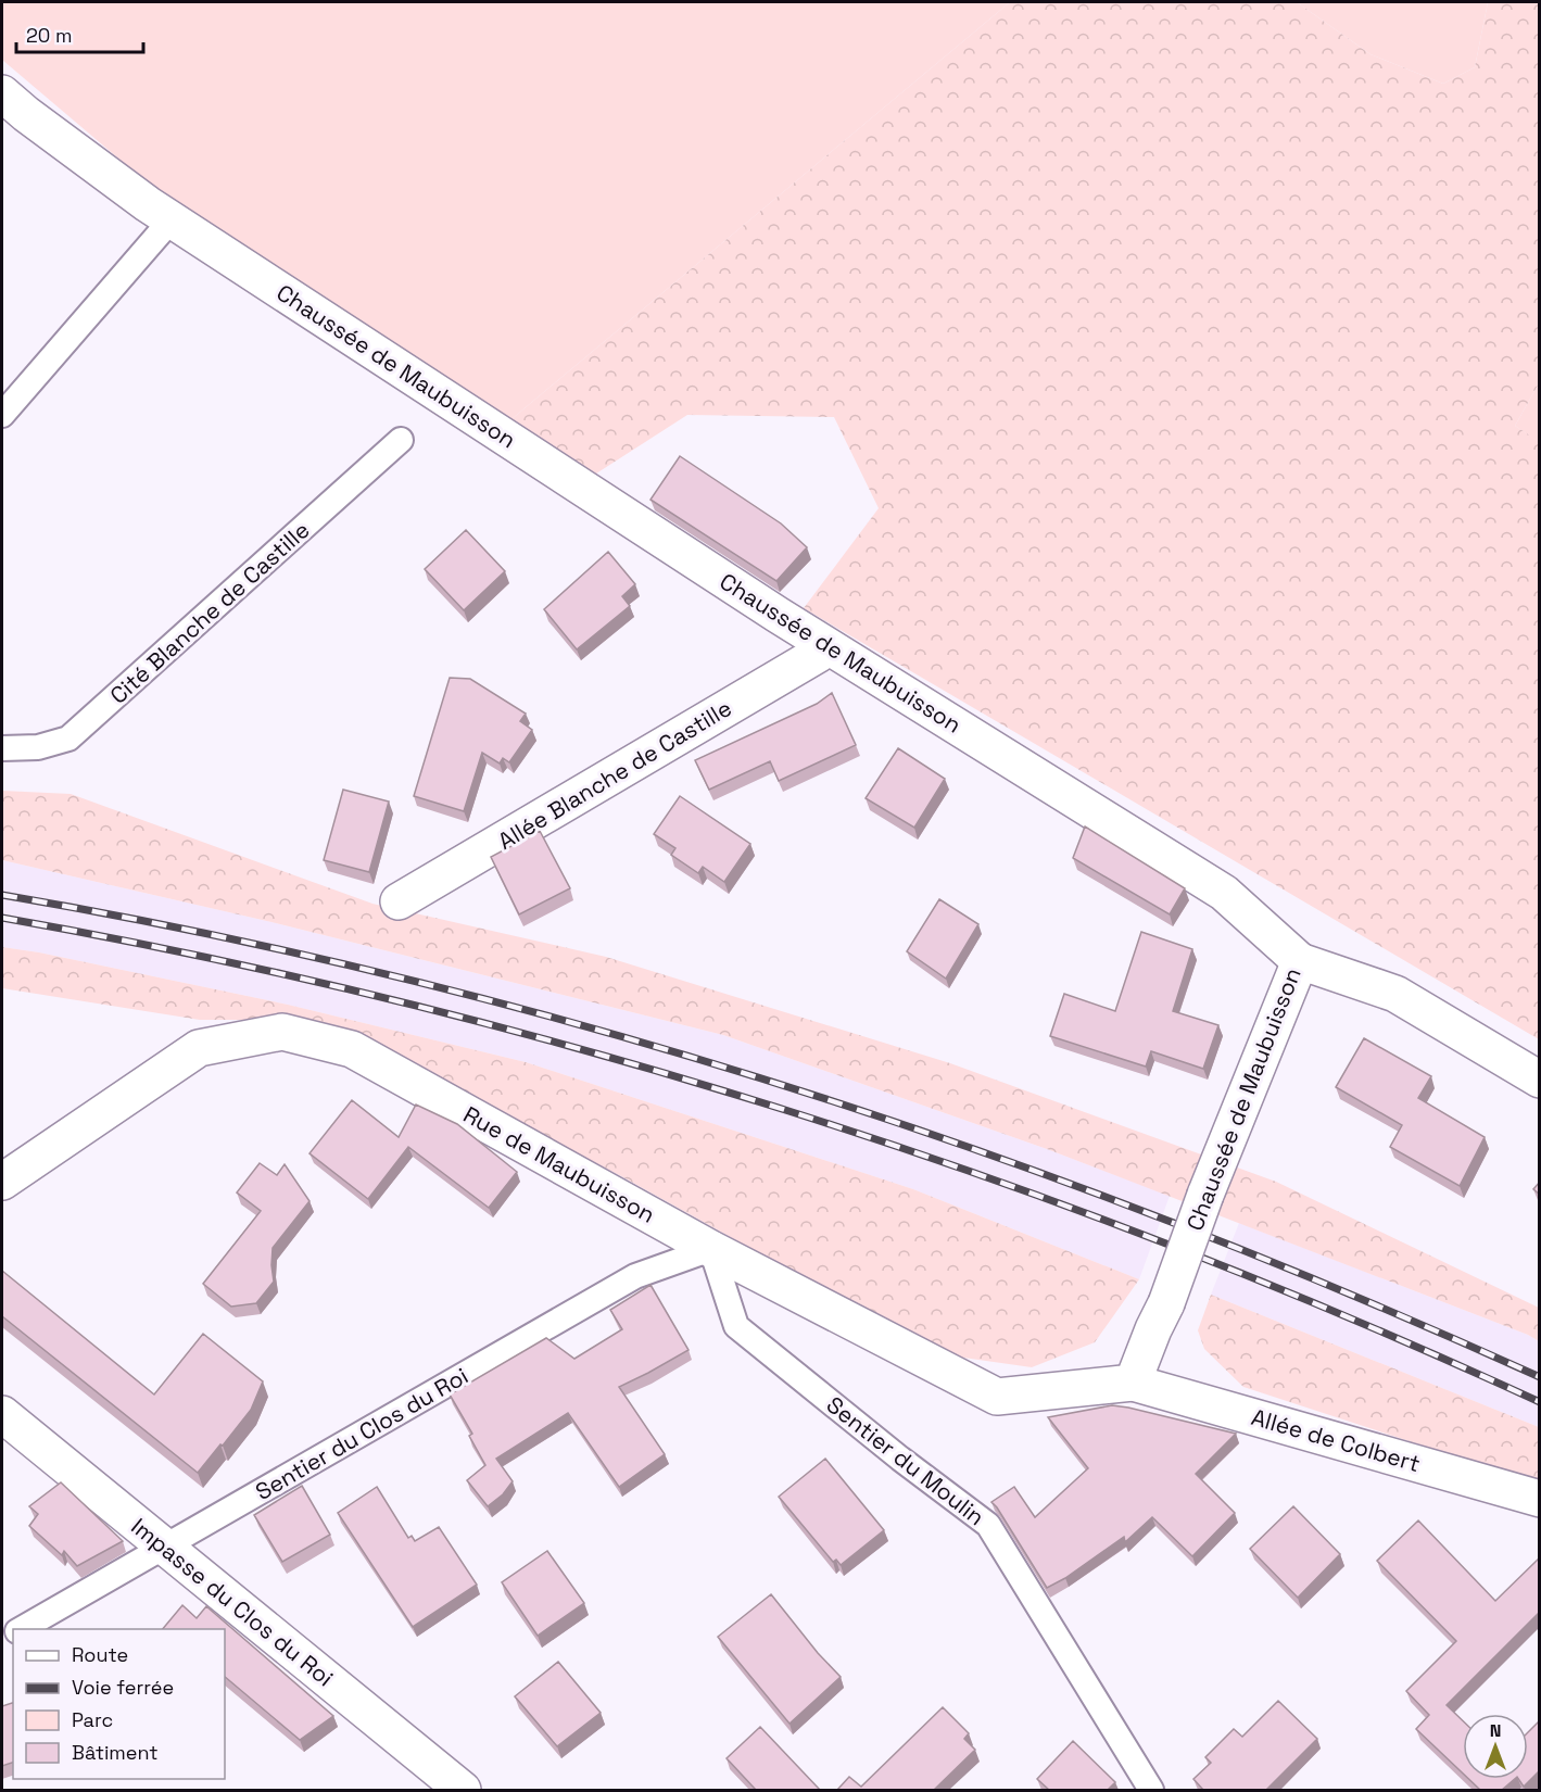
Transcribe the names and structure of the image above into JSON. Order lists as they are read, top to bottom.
{
  "streets": {
    "street": [
      "Chaussée de Maubuisson",
      "Allée Blanche de Castille",
      "Rue de Maubuisson",
      "Allée de Colbert",
      "Impasse du Clos du Roi"
    ],
    "lane": ["Cité Blanche de Castille", "Sentier du Clos du Roi", "Sentier du Moulin"]
  },
  "crossings": [
    ["Chaussée de Maubuisson", "Allée Blanche de Castille"],
    ["Chaussée de Maubuisson", "Rue de Maubuisson"],
    ["Chaussée de Maubuisson", "Allée de Colbert"],
    ["Rue de Maubuisson", "Sentier du Clos du Roi"],
    ["Rue de Maubuisson", "Allée de Colbert"],
    ["Rue de Maubuisson", "Sentier du Moulin"],
    ["Sentier du Clos du Roi", "Sentier du Moulin"],
    ["Sentier du Clos du Roi", "Impasse du Clos du Roi"]
  ],
  "legend": [
    "Route",
    "Voie ferrée",
    "Parc",
    "Bâtiment"
  ],
  "scale_bar": "20 m",
  "north": "top"
}
